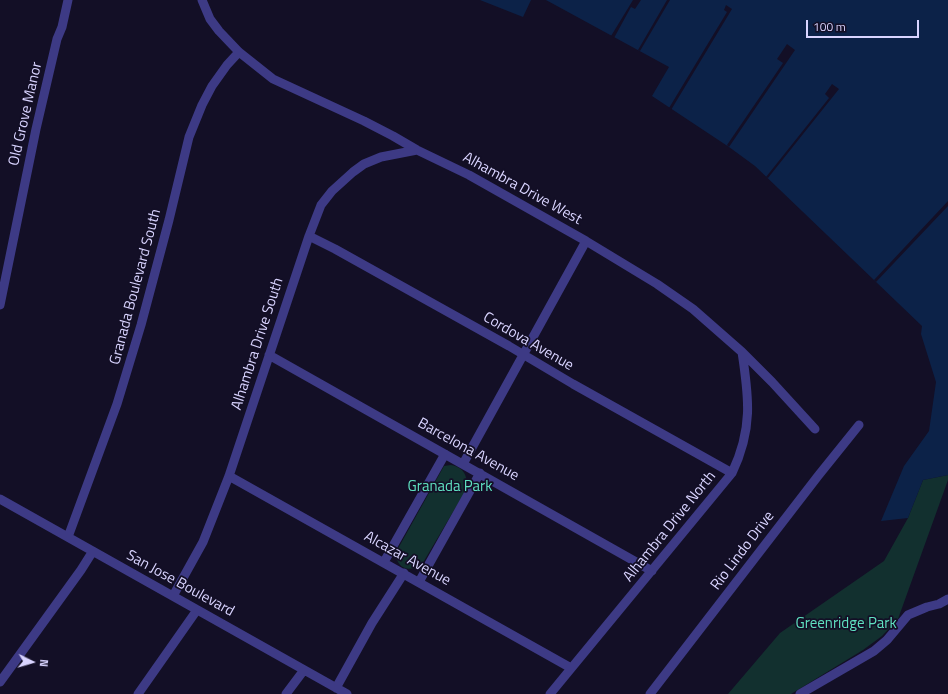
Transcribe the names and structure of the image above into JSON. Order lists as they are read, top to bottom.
{
  "streets": {
    "street": [
      "Old Grove Manor",
      "Alhambra Drive West",
      "Granada Boulevard South",
      "Cordova Avenue",
      "Alhambra Drive South",
      "Barcelona Avenue",
      "Alhambra Drive North",
      "Rio Lindo Drive",
      "Alcazar Avenue",
      "San Jose Boulevard"
    ]
  },
  "crossings": [
    ["Alhambra Drive West", "Granada Boulevard South"],
    ["Alhambra Drive West", "Alhambra Drive South"],
    ["Alhambra Drive West", "Alhambra Drive North"],
    ["Granada Boulevard South", "San Jose Boulevard"],
    ["Cordova Avenue", "Alhambra Drive South"],
    ["Cordova Avenue", "Alhambra Drive North"],
    ["Alhambra Drive South", "Barcelona Avenue"],
    ["Alhambra Drive South", "Alcazar Avenue"],
    ["Alhambra Drive South", "San Jose Boulevard"],
    ["Barcelona Avenue", "Alhambra Drive North"],
    ["Alhambra Drive North", "Alcazar Avenue"]
  ],
  "parks": ["Granada Park", "Greenridge Park"],
  "scale_bar": "100 m",
  "north": "right"
}
